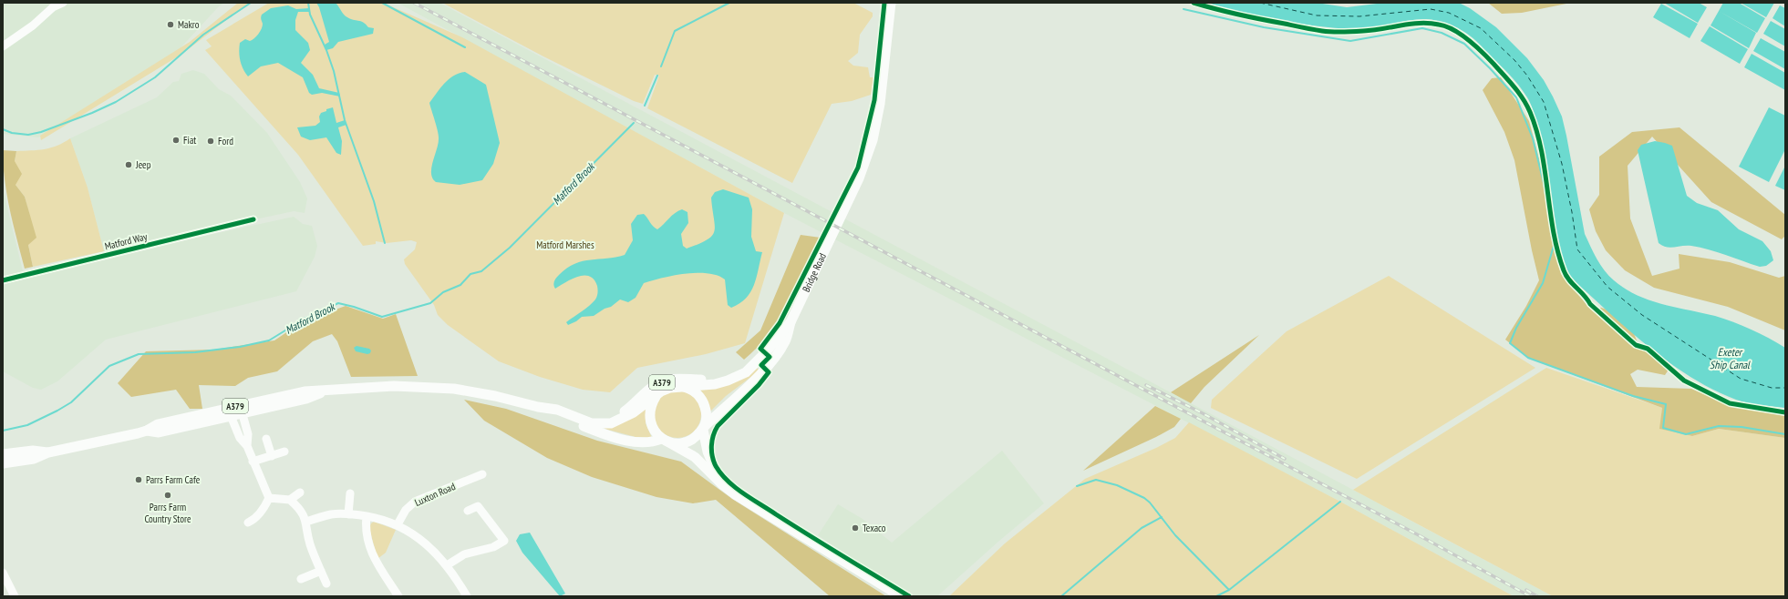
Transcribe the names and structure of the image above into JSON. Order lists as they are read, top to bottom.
{
  "streets": {
    "main road": ["Bridge Road", "A379"],
    "street": ["Matford Way", "Luxton Road"]
  },
  "crossings": [
    ["Bridge Road", "A379"]
  ],
  "water": ["Matford Brook", "Exeter Ship Canal"],
  "parks": ["Matford Marshes"],
  "places": [
    "Makro",
    "Fiat",
    "Ford",
    "Jeep",
    "Parrs Farm Cafe",
    "Parrs Farm Country Store",
    "Texaco"
  ]
}
